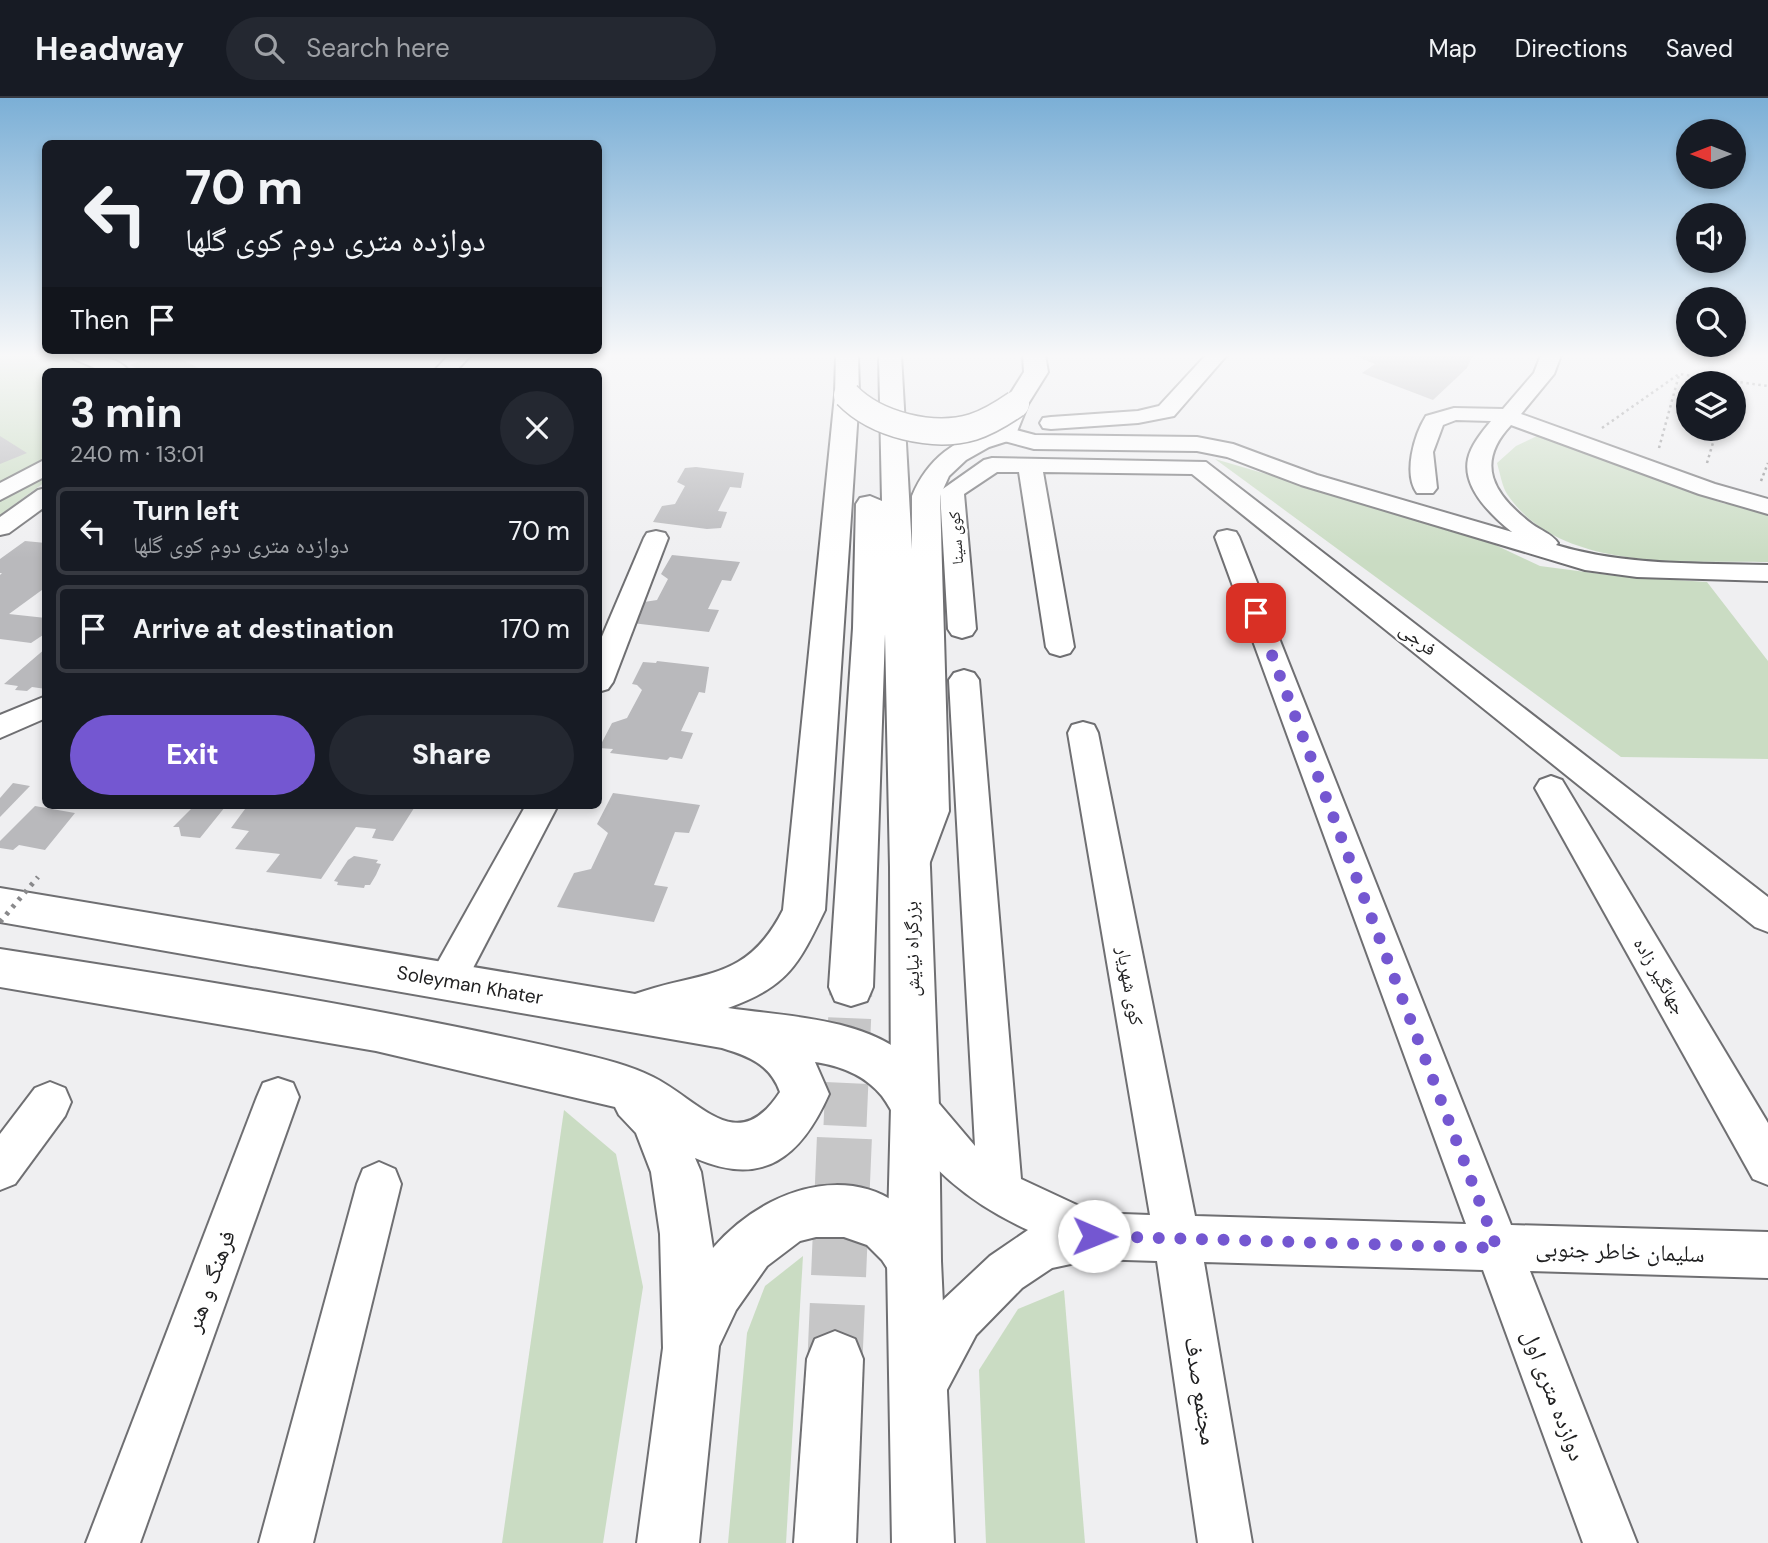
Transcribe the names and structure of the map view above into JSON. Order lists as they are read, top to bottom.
{
  "streets": {
    "main road": ["بزرگراه نیایش", "Soleyman Khater"],
    "street": [
      "کوی سینا",
      "فرجی",
      "جهانگیر زاده",
      "کوی شهریار",
      "سلیمان خاطر جنوبی",
      "فرهنگ و هنر",
      "مجتمع صدف",
      "دوازده متری اول"
    ]
  },
  "crossings": [
    ["کوی سینا", "فرجی"],
    ["بزرگراه نیایش", "Soleyman Khater"],
    ["بزرگراه نیایش", "سلیمان خاطر جنوبی"],
    ["Soleyman Khater", "سلیمان خاطر جنوبی"],
    ["کوی شهریار", "سلیمان خاطر جنوبی"],
    ["کوی شهریار", "مجتمع صدف"],
    ["سلیمان خاطر جنوبی", "مجتمع صدف"],
    ["سلیمان خاطر جنوبی", "دوازده متری اول"]
  ],
  "north": "left",
  "page": {
    "header": "Headway",
    "search": "Search here",
    "nav": ["Map", "Directions", "Saved"],
    "turn": ["70 m", "دوازده متری دوم کوی گلها"],
    "then": "Then",
    "heading": ["3 min", "240 m · 13:01"],
    "list": [
      {
        "name": "Turn left",
        "note": "دوازده متری دوم کوی گلها",
        "value": "70 m"
      },
      {
        "name": "Arrive at destination",
        "value": "170 m"
      }
    ],
    "buttons": ["Exit", "Share"]
  }
}
